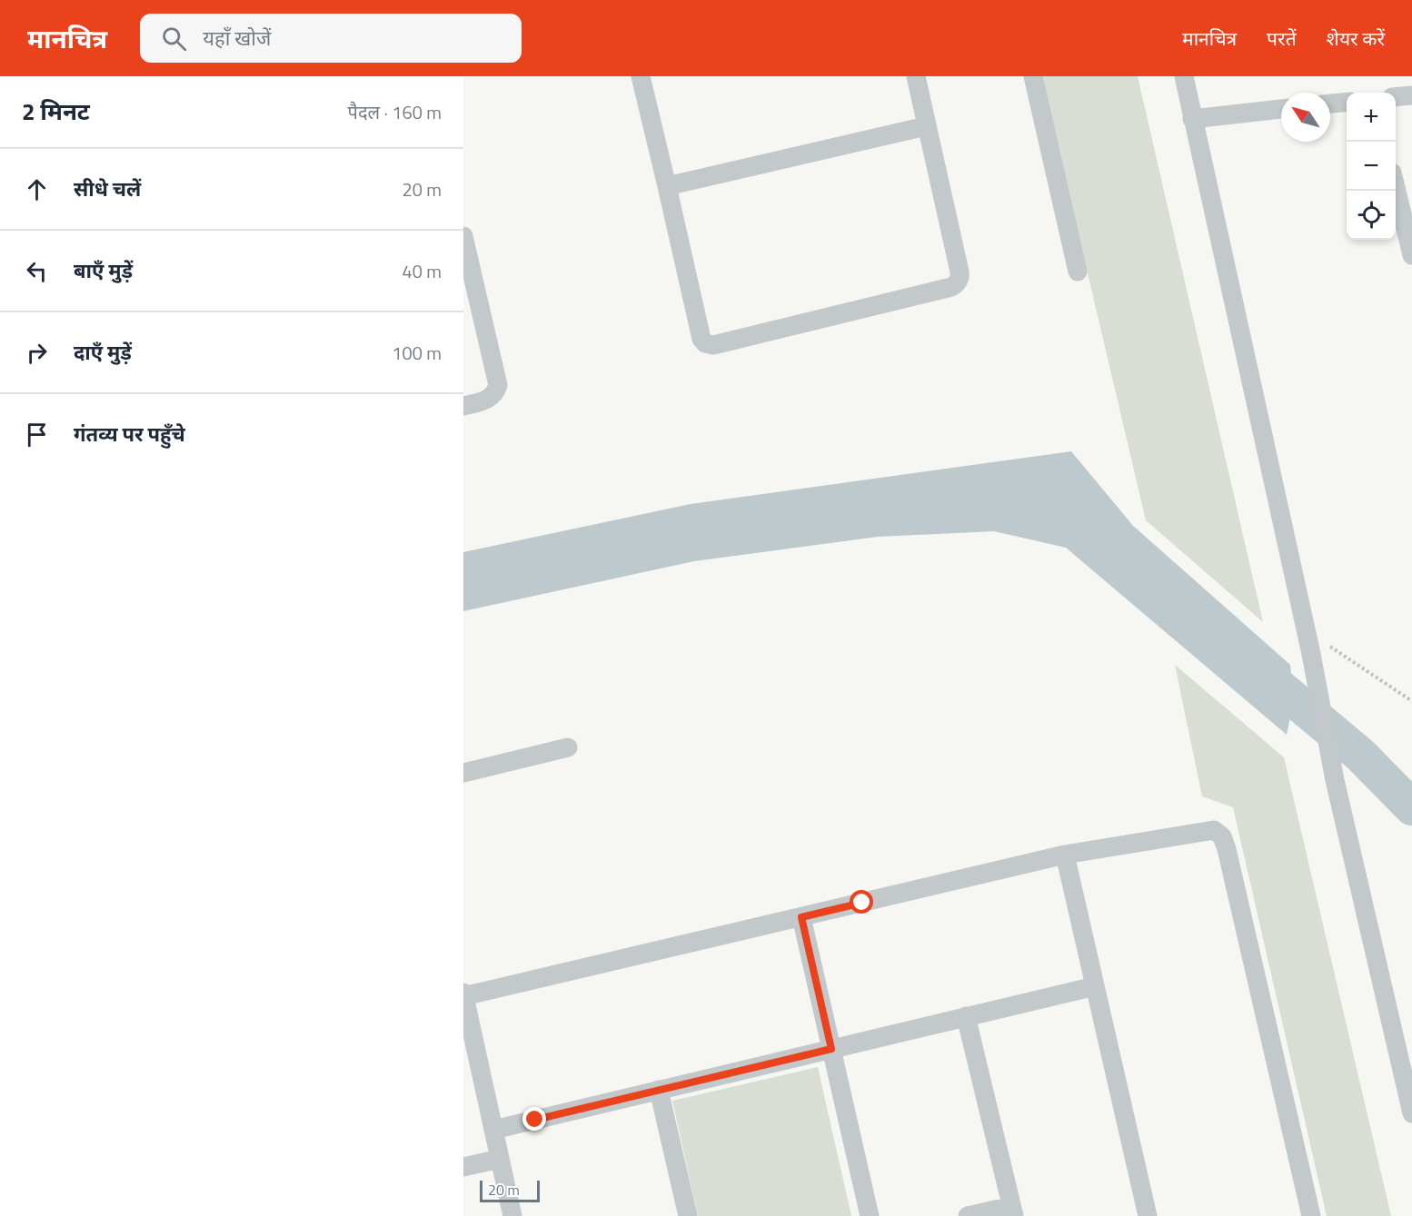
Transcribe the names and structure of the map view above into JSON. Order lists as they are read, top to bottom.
{
  "scale_bar": "20 m",
  "north": "top left",
  "page": {
    "header": "मानचित्र",
    "search": "यहाँ खोजें",
    "nav": ["मानचित्र", "परतें", "शेयर करें"],
    "heading": ["2 मिनट", "पैदल · 160 m"],
    "map_buttons": ["+", "−"],
    "list": [
      ["सीधे चलें", "20 m"],
      ["बाएँ मुड़ें", "40 m"],
      ["दाएँ मुड़ें", "100 m"],
      "गंतव्य पर पहुँचे"
    ],
    "scale": "20 m"
  }
}
